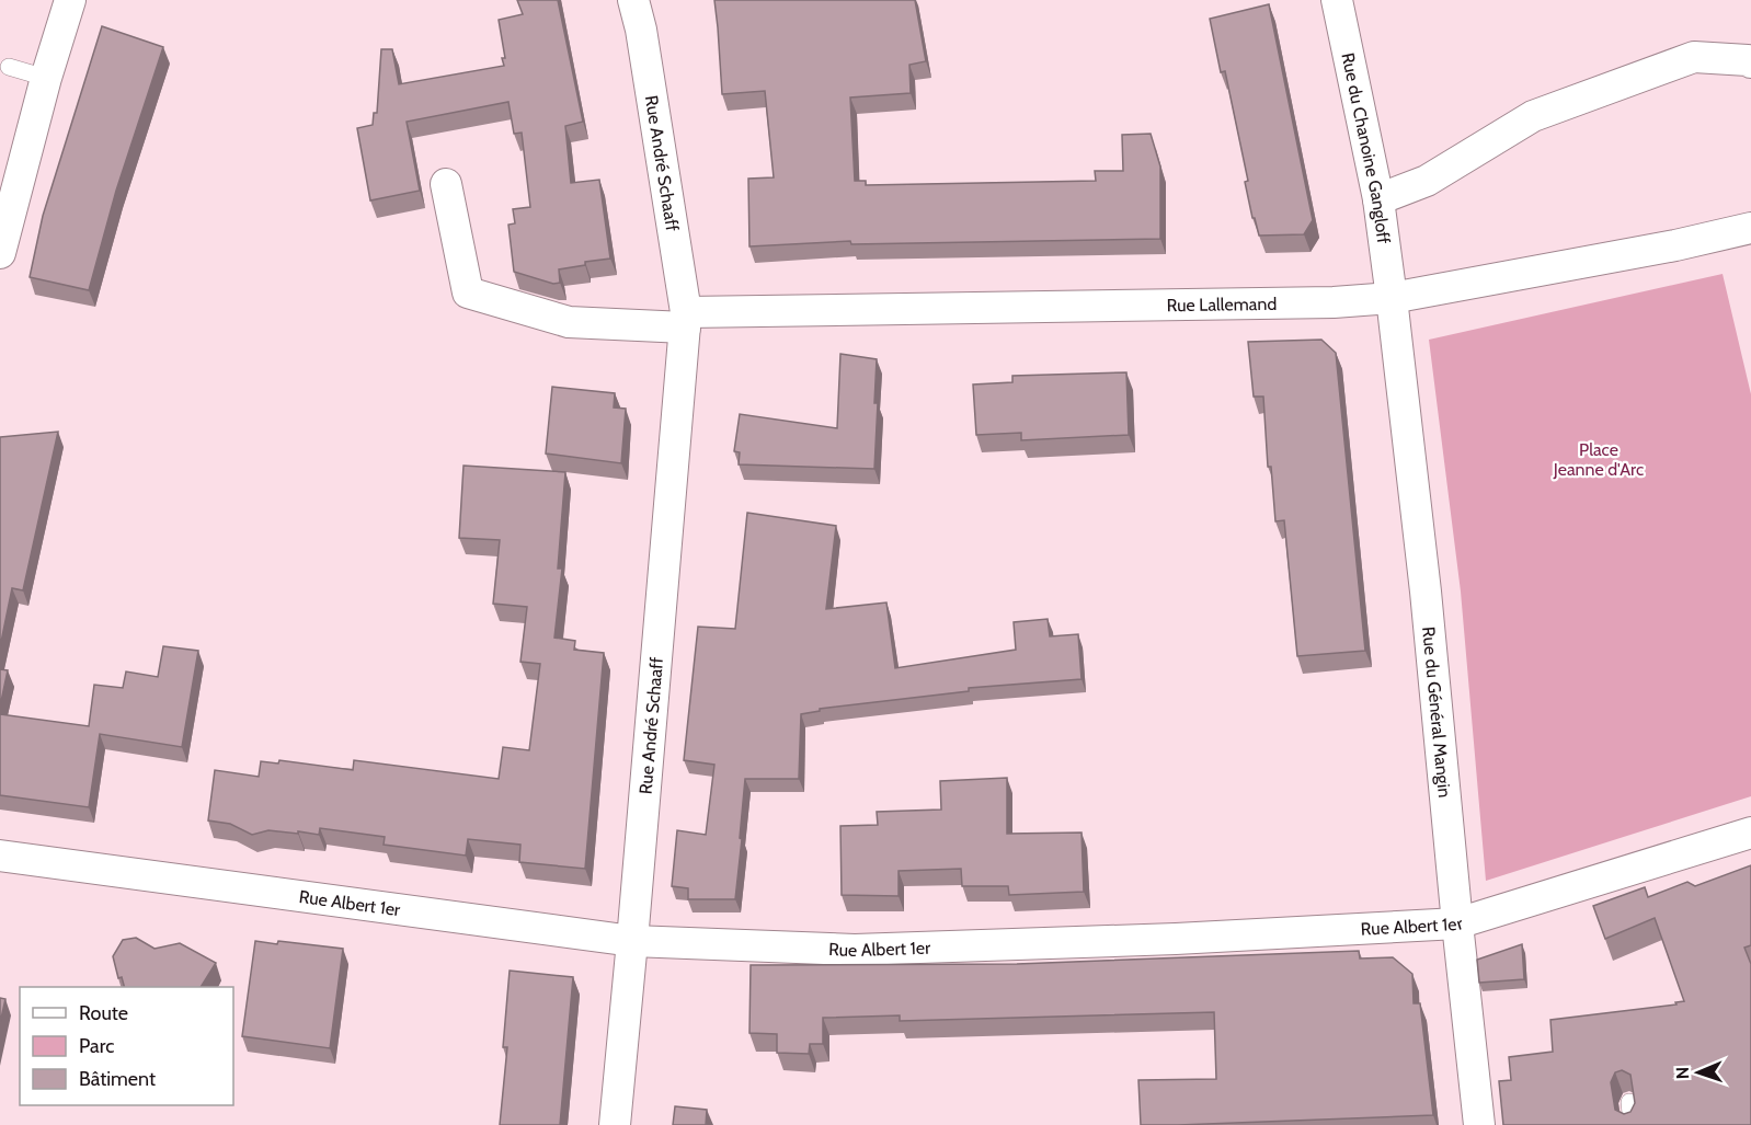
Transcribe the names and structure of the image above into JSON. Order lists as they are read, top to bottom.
{
  "streets": {
    "street": [
      "Rue du Chanoine Gangloff",
      "Rue André Schaaff",
      "Rue Lallemand",
      "Rue du Général Mangin",
      "Rue Albert 1er"
    ]
  },
  "crossings": [
    ["Rue du Chanoine Gangloff", "Rue Lallemand"],
    ["Rue du Chanoine Gangloff", "Rue du Général Mangin"],
    ["Rue André Schaaff", "Rue Lallemand"],
    ["Rue André Schaaff", "Rue Albert 1er"],
    ["Rue Lallemand", "Rue du Général Mangin"],
    ["Rue du Général Mangin", "Rue Albert 1er"]
  ],
  "parks": ["Place Jeanne d'Arc"],
  "legend": ["Route", "Parc", "Bâtiment"],
  "north": "left"
}
